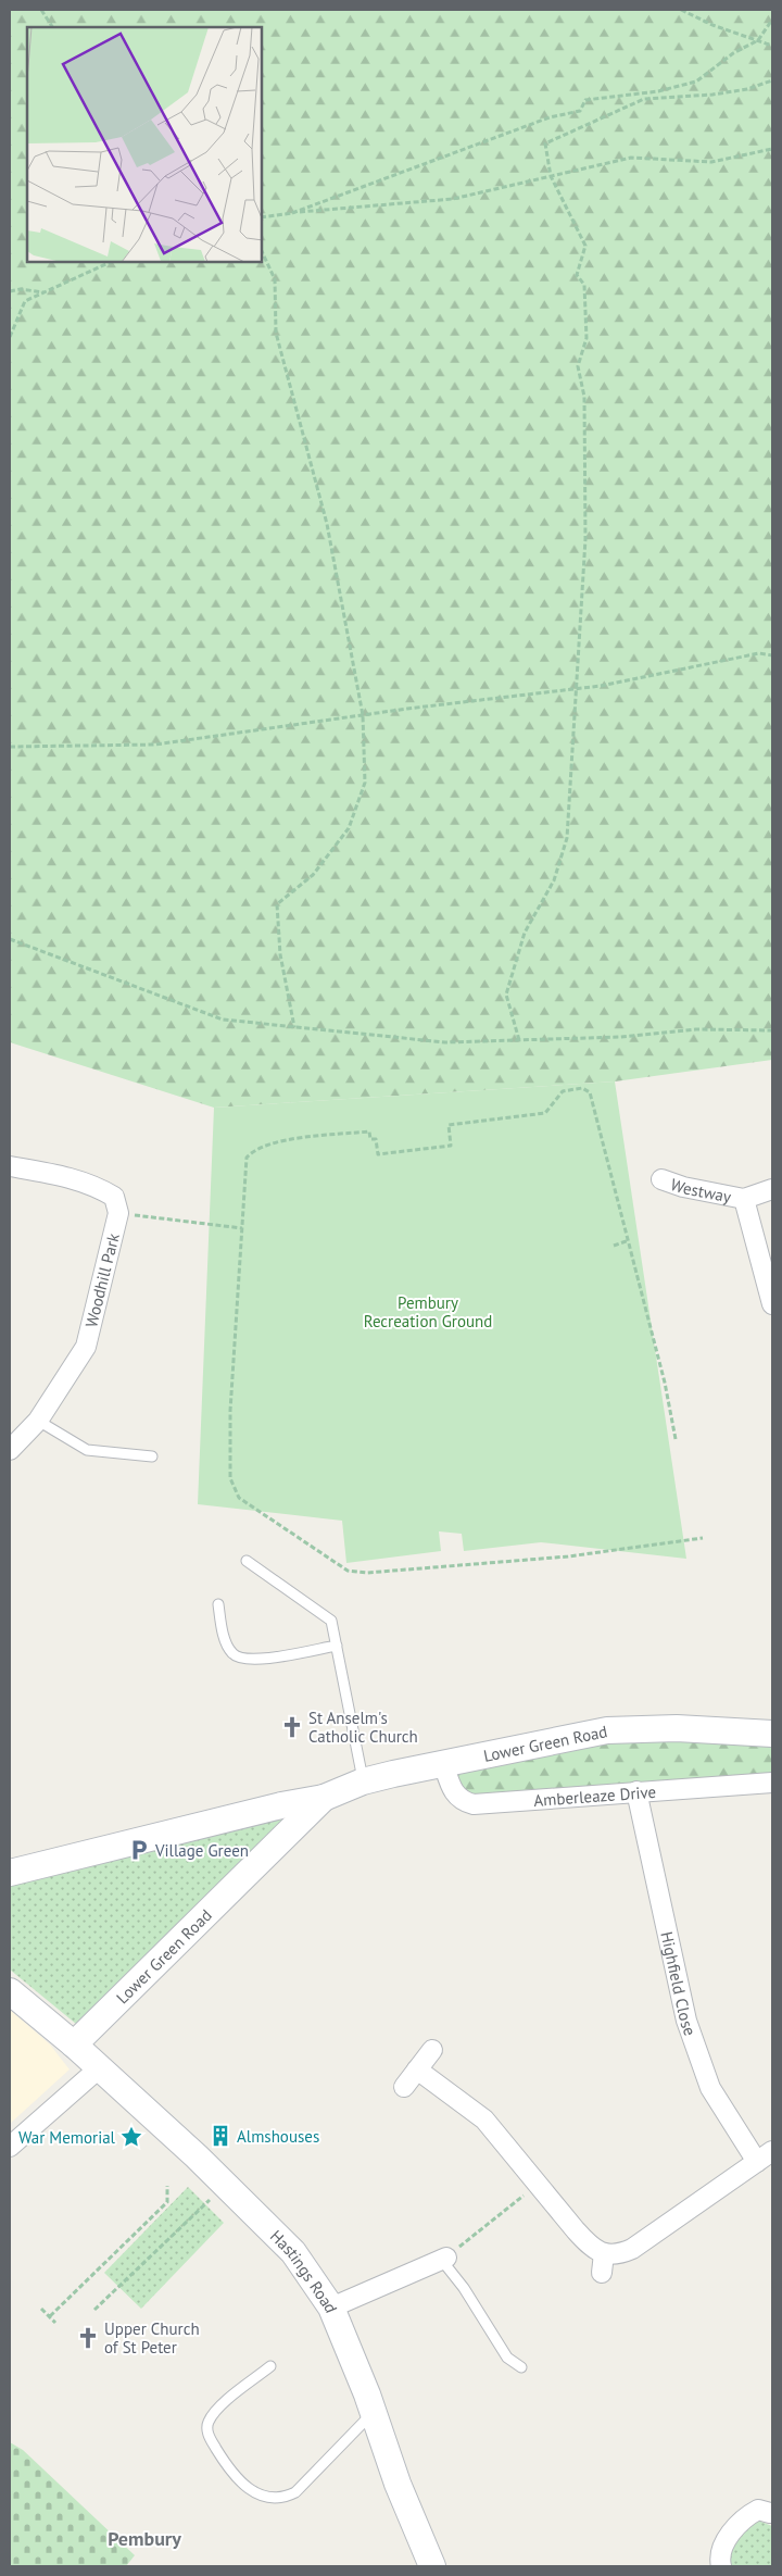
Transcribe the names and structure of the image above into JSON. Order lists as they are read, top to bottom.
{
  "streets": {
    "street": [
      "Westway",
      "Woodhill Park",
      "Lower Green Road",
      "Amberleaze Drive",
      "Highfield Close",
      "Hastings Road"
    ]
  },
  "crossings": [
    ["Lower Green Road", "Amberleaze Drive"],
    ["Lower Green Road", "Hastings Road"],
    ["Amberleaze Drive", "Highfield Close"]
  ],
  "districts": ["Pembury"],
  "parks": ["Pembury Recreation Ground"],
  "places": {
    "church": ["St Anselm's Catholic Church", "Upper Church of St Peter"],
    "parking": ["Village Green"],
    "building": ["Almshouses"],
    "place": ["War Memorial"]
  }
}
